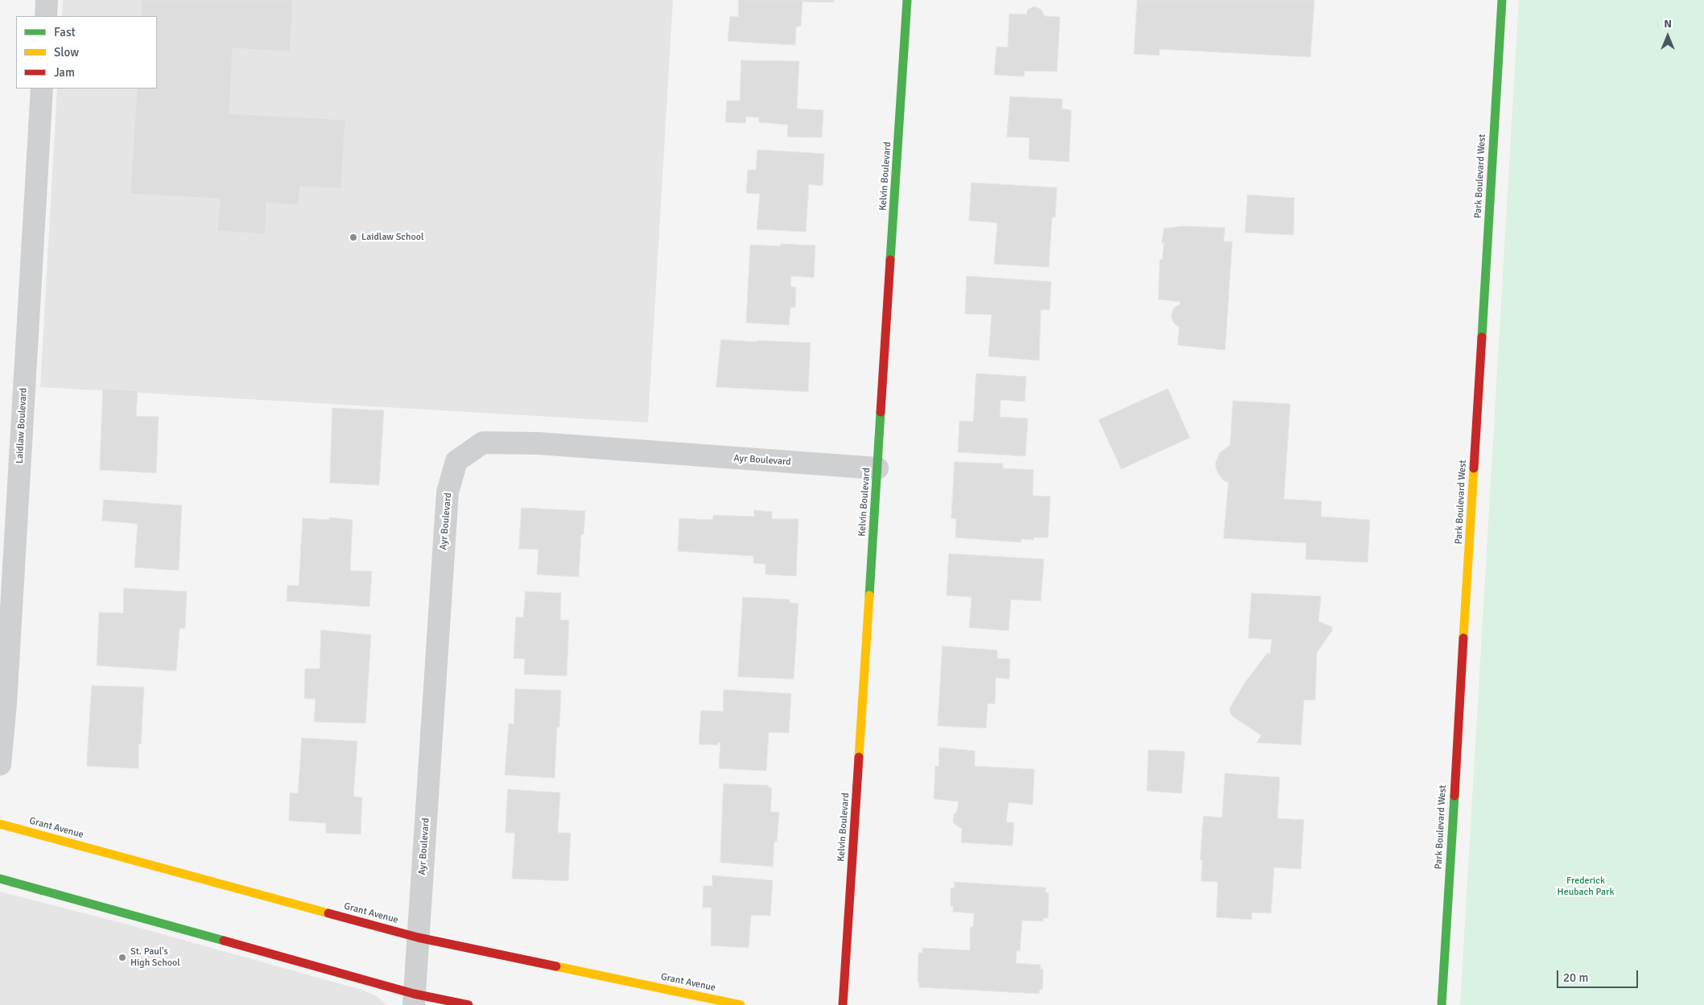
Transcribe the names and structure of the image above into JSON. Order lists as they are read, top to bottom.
{
  "streets": {
    "street": [
      "Kelvin Boulevard",
      "Park Boulevard West",
      "Laidlaw Boulevard",
      "Ayr Boulevard",
      "Grant Avenue"
    ]
  },
  "crossings": [
    ["Kelvin Boulevard", "Ayr Boulevard"],
    ["Ayr Boulevard", "Grant Avenue"]
  ],
  "parks": ["Frederick Heubach Park"],
  "places": ["Laidlaw School", "St. Paul's High School"],
  "legend": ["Fast", "Slow", "Jam"],
  "scale_bar": "20 m",
  "north": "top"
}
